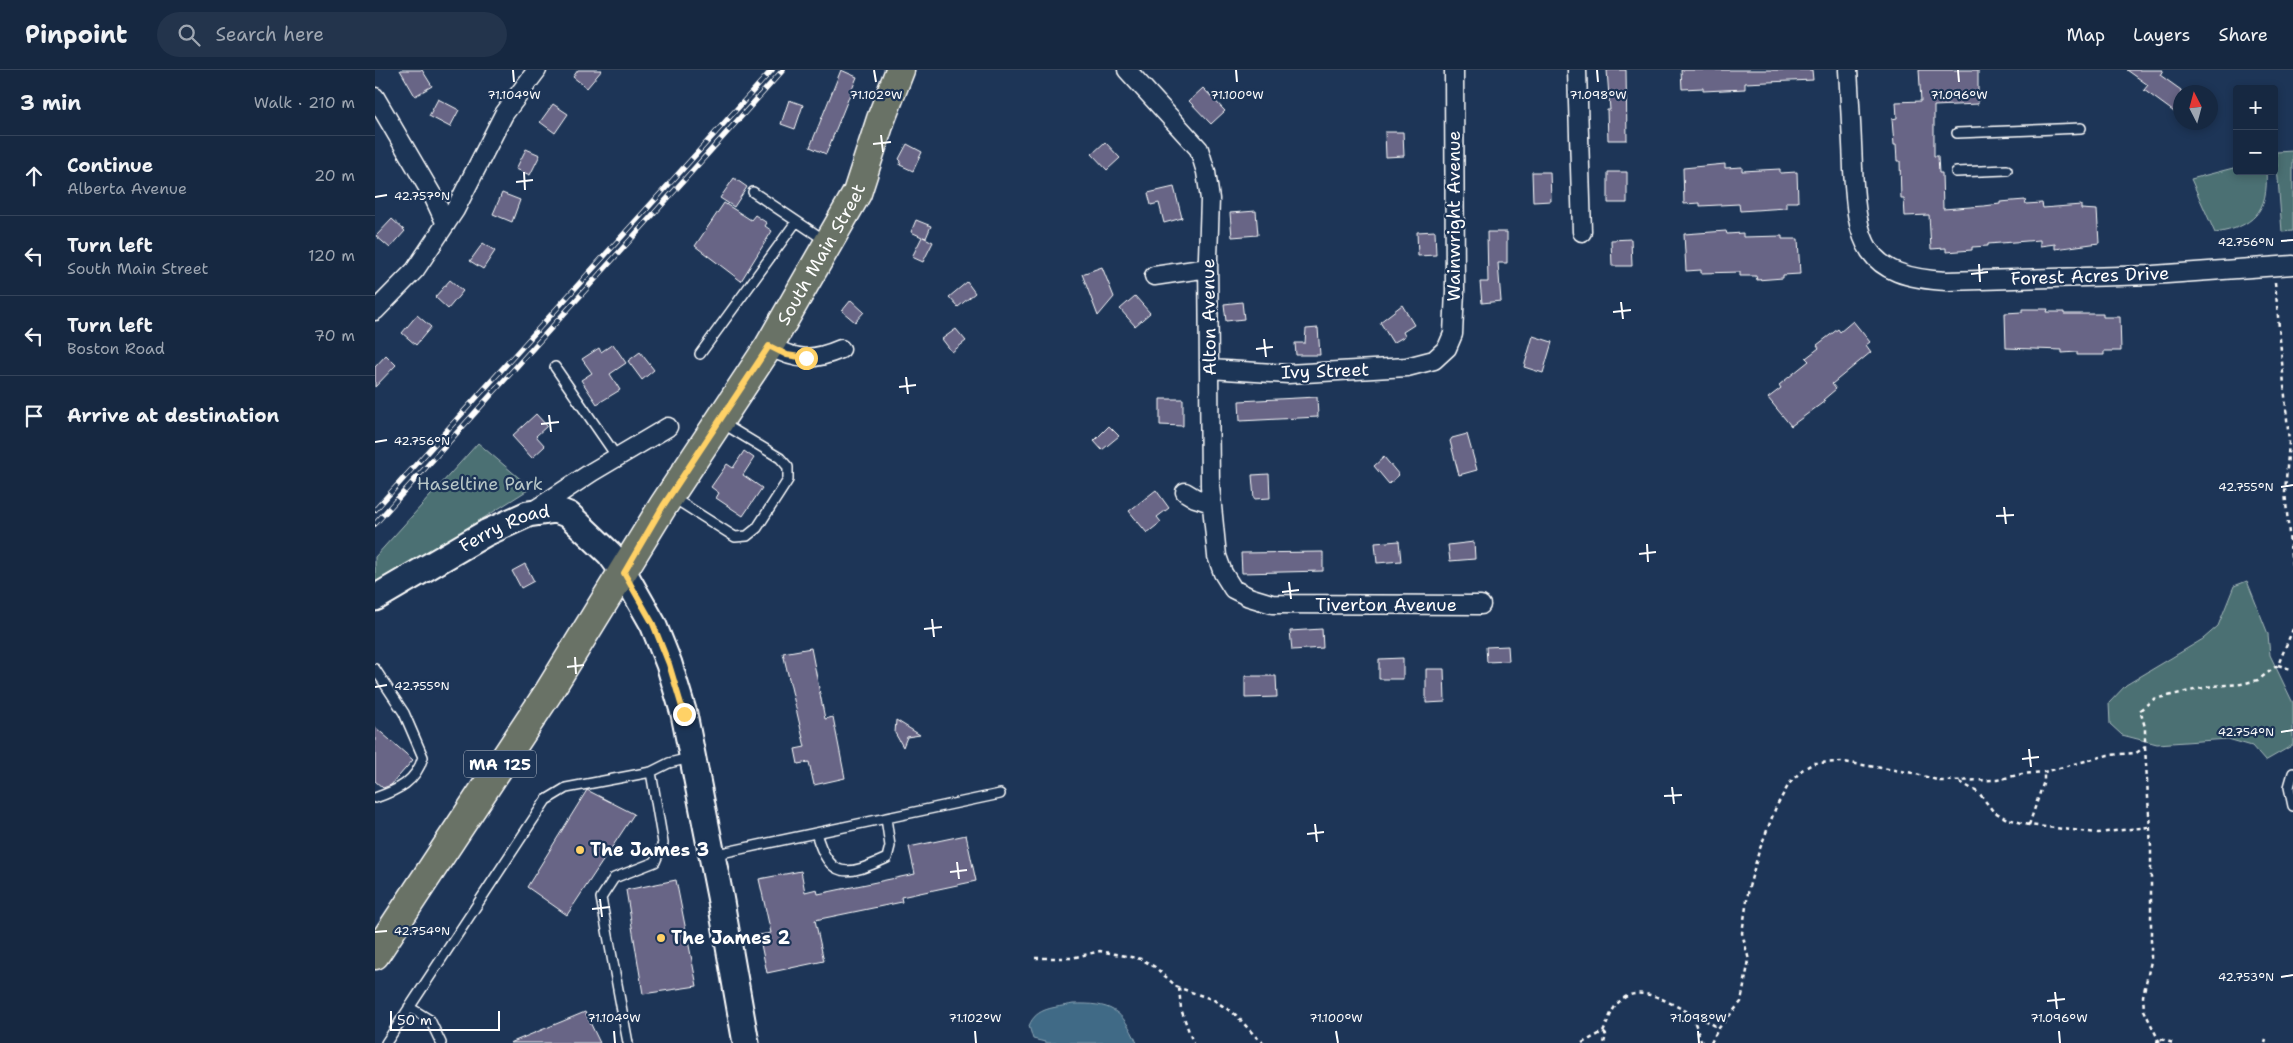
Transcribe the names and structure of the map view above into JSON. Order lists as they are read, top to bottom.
{
  "streets": {
    "main road": ["South Main Street", "MA 125"],
    "street": [
      "Wainwright Avenue",
      "Forest Acres Drive",
      "Alton Avenue",
      "Ivy Street",
      "Ferry Road",
      "Tiverton Avenue"
    ]
  },
  "crossings": [
    ["Wainwright Avenue", "Ivy Street"],
    ["South Main Street", "Ferry Road"],
    ["Alton Avenue", "Ivy Street"],
    ["Alton Avenue", "Tiverton Avenue"]
  ],
  "parks": ["Haseltine Park"],
  "places": ["The James 3", "The James 2"],
  "scale_bar": "50 m",
  "north": "top",
  "page": {
    "header": "Pinpoint",
    "search": "Search here",
    "nav": ["Map", "Layers", "Share"],
    "heading": ["3 min", "Walk · 210 m"],
    "map_buttons": ["+", "−"],
    "list": [
      ["Continue", "Alberta Avenue", "20 m"],
      ["Turn left", "South Main Street", "120 m"],
      ["Turn left", "Boston Road", "70 m"],
      "Arrive at destination"
    ],
    "scale": "50 m"
  },
  "coordinates": [
    "71.104°W",
    "71.102°W",
    "71.100°W",
    "71.098°W",
    "71.096°W",
    "42.757°N",
    "42.756°N",
    "42.755°N",
    "42.754°N",
    "42.753°N"
  ]
}
